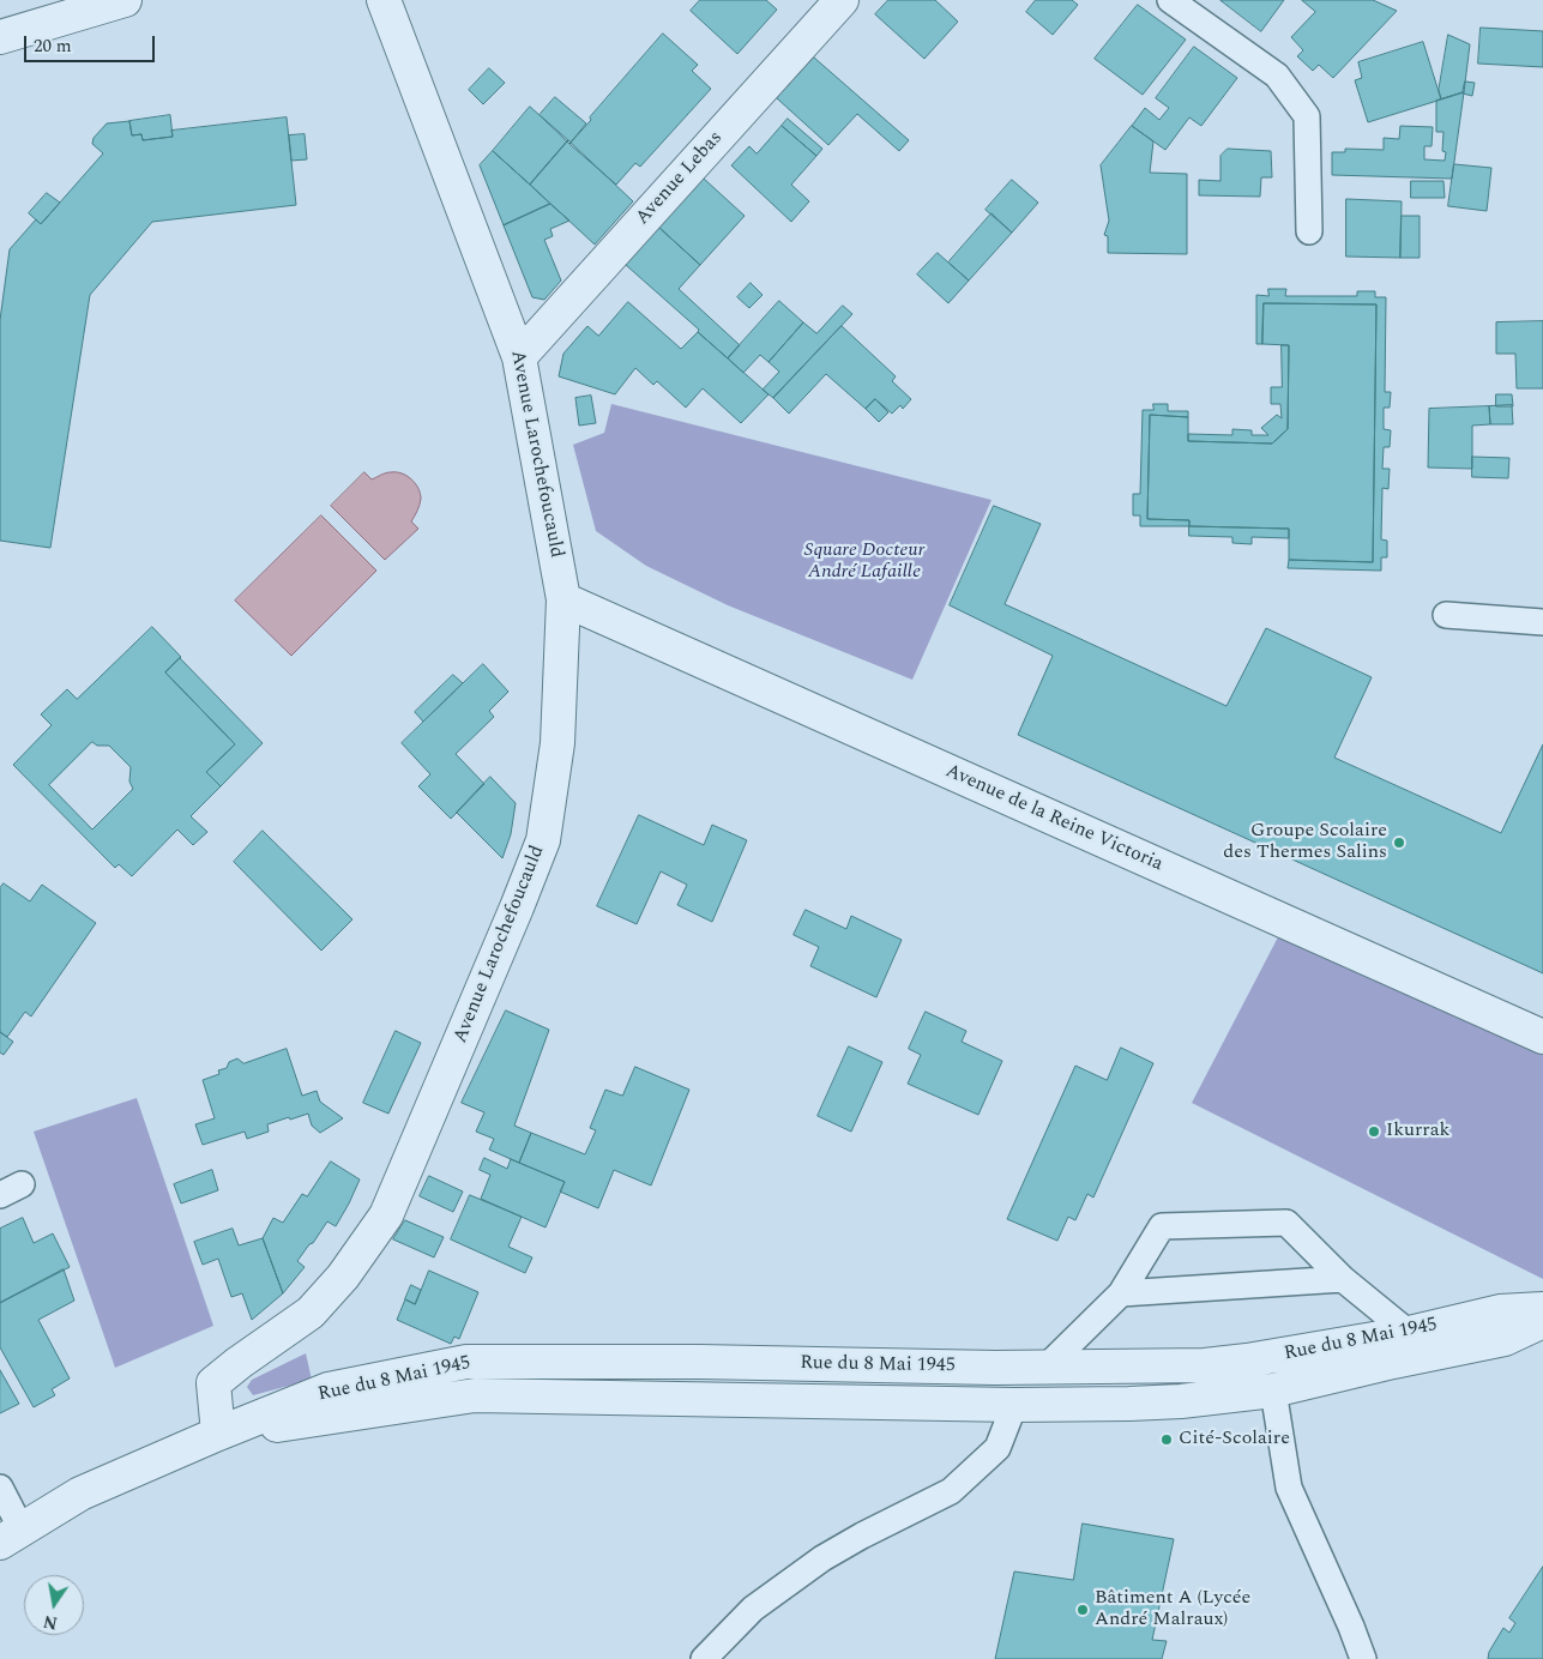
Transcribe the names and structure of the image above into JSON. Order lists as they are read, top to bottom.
{
  "streets": {
    "street": [
      "Avenue Lebas",
      "Avenue Larochefoucauld",
      "Avenue de la Reine Victoria",
      "Rue du 8 Mai 1945"
    ]
  },
  "crossings": [
    ["Avenue Lebas", "Avenue Larochefoucauld"],
    ["Avenue Larochefoucauld", "Avenue de la Reine Victoria"],
    ["Avenue Larochefoucauld", "Rue du 8 Mai 1945"]
  ],
  "parks": ["Square Docteur André Lafaille"],
  "places": [
    "Groupe Scolaire des Thermes Salins",
    "Ikurrak",
    "Cité-Scolaire",
    "Bâtiment A (Lycée André Malraux)"
  ],
  "scale_bar": "20 m",
  "north": "bottom"
}
